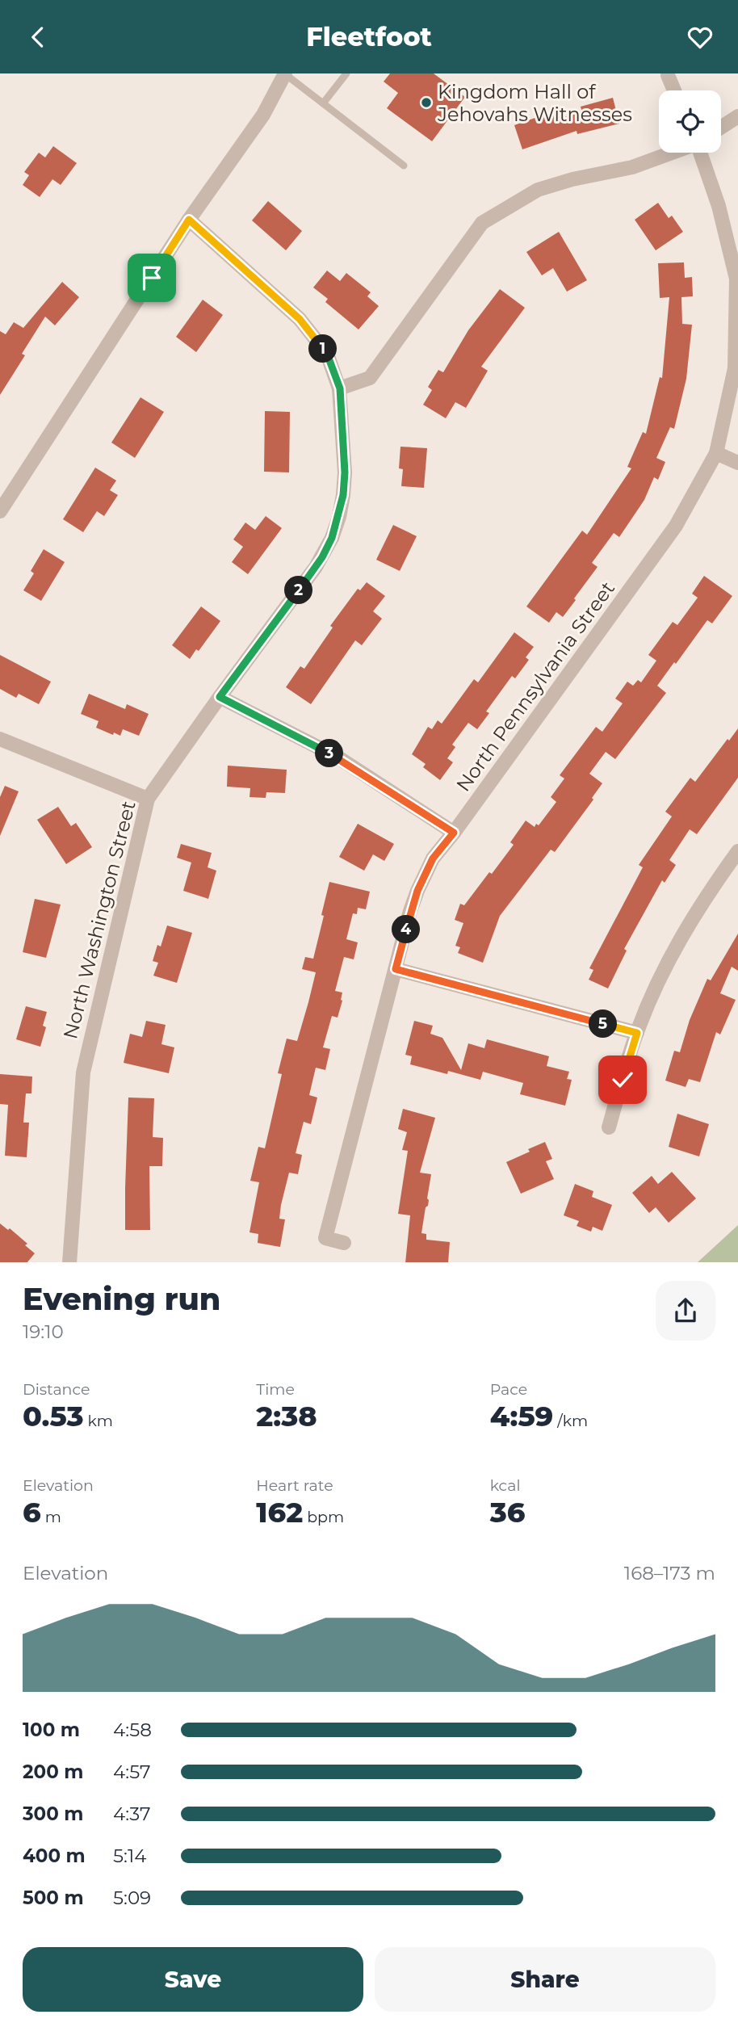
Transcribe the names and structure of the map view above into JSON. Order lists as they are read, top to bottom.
{
  "streets": {
    "street": ["North Pennsylvania Street", "North Washington Street"]
  },
  "places": ["Kingdom Hall of Jehovahs Witnesses"],
  "page": {
    "header": "Fleetfoot",
    "pins": [
      "1",
      "2",
      "3",
      "4",
      "5"
    ],
    "heading": ["Evening run", "19:10"],
    "stats": [
      ["Distance", "0.53 km"],
      ["Time", "2:38"],
      ["Pace", "4:59 /km"],
      ["Elevation", "6 m"],
      ["Heart rate", "162 bpm"],
      ["kcal", "36"]
    ],
    "chart": ["Elevation", "168–173 m"],
    "list": [
      {
        "name": "100 m",
        "note": "4:58"
      },
      {
        "name": "200 m",
        "note": "4:57"
      },
      {
        "name": "300 m",
        "note": "4:37"
      },
      {
        "name": "400 m",
        "note": "5:14"
      },
      {
        "name": "500 m",
        "note": "5:09"
      }
    ],
    "buttons": ["Save", "Share"]
  }
}
